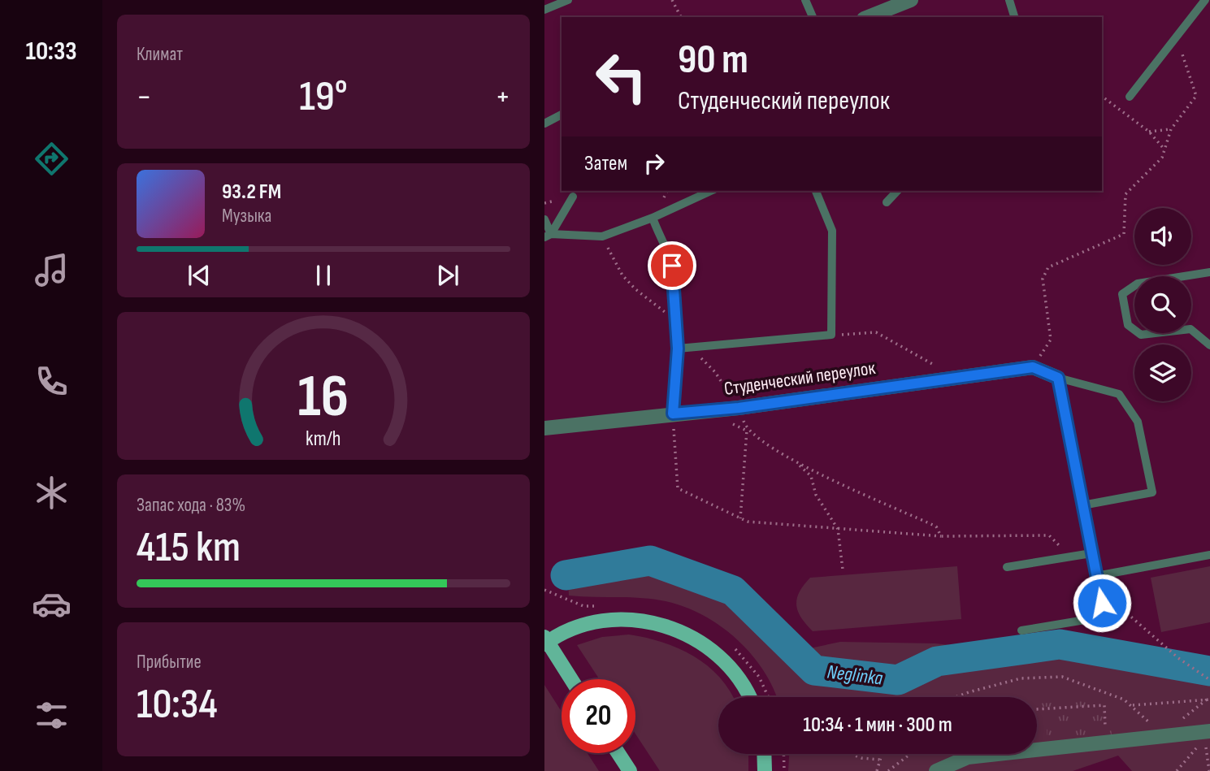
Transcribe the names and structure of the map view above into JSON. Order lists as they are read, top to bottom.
{
  "streets": {
    "street": ["Студенческий переулок"]
  },
  "water": ["Neglinka"],
  "page": {
    "tabs": "10:33",
    "tile": [
      "Климат",
      ["Запас хода · 83%", "415 km"],
      ["Прибытие", "10:34"]
    ],
    "turn": ["90 m", "Студенческий переулок"],
    "heat": ["−", "19°", "+"],
    "then": "Затем",
    "song": ["93.2 FM", "Музыка"],
    "limit": "20",
    "trip": "10:34 · 1 мин · 300 m",
    "gauge": ["16", "km/h"]
  }
}
